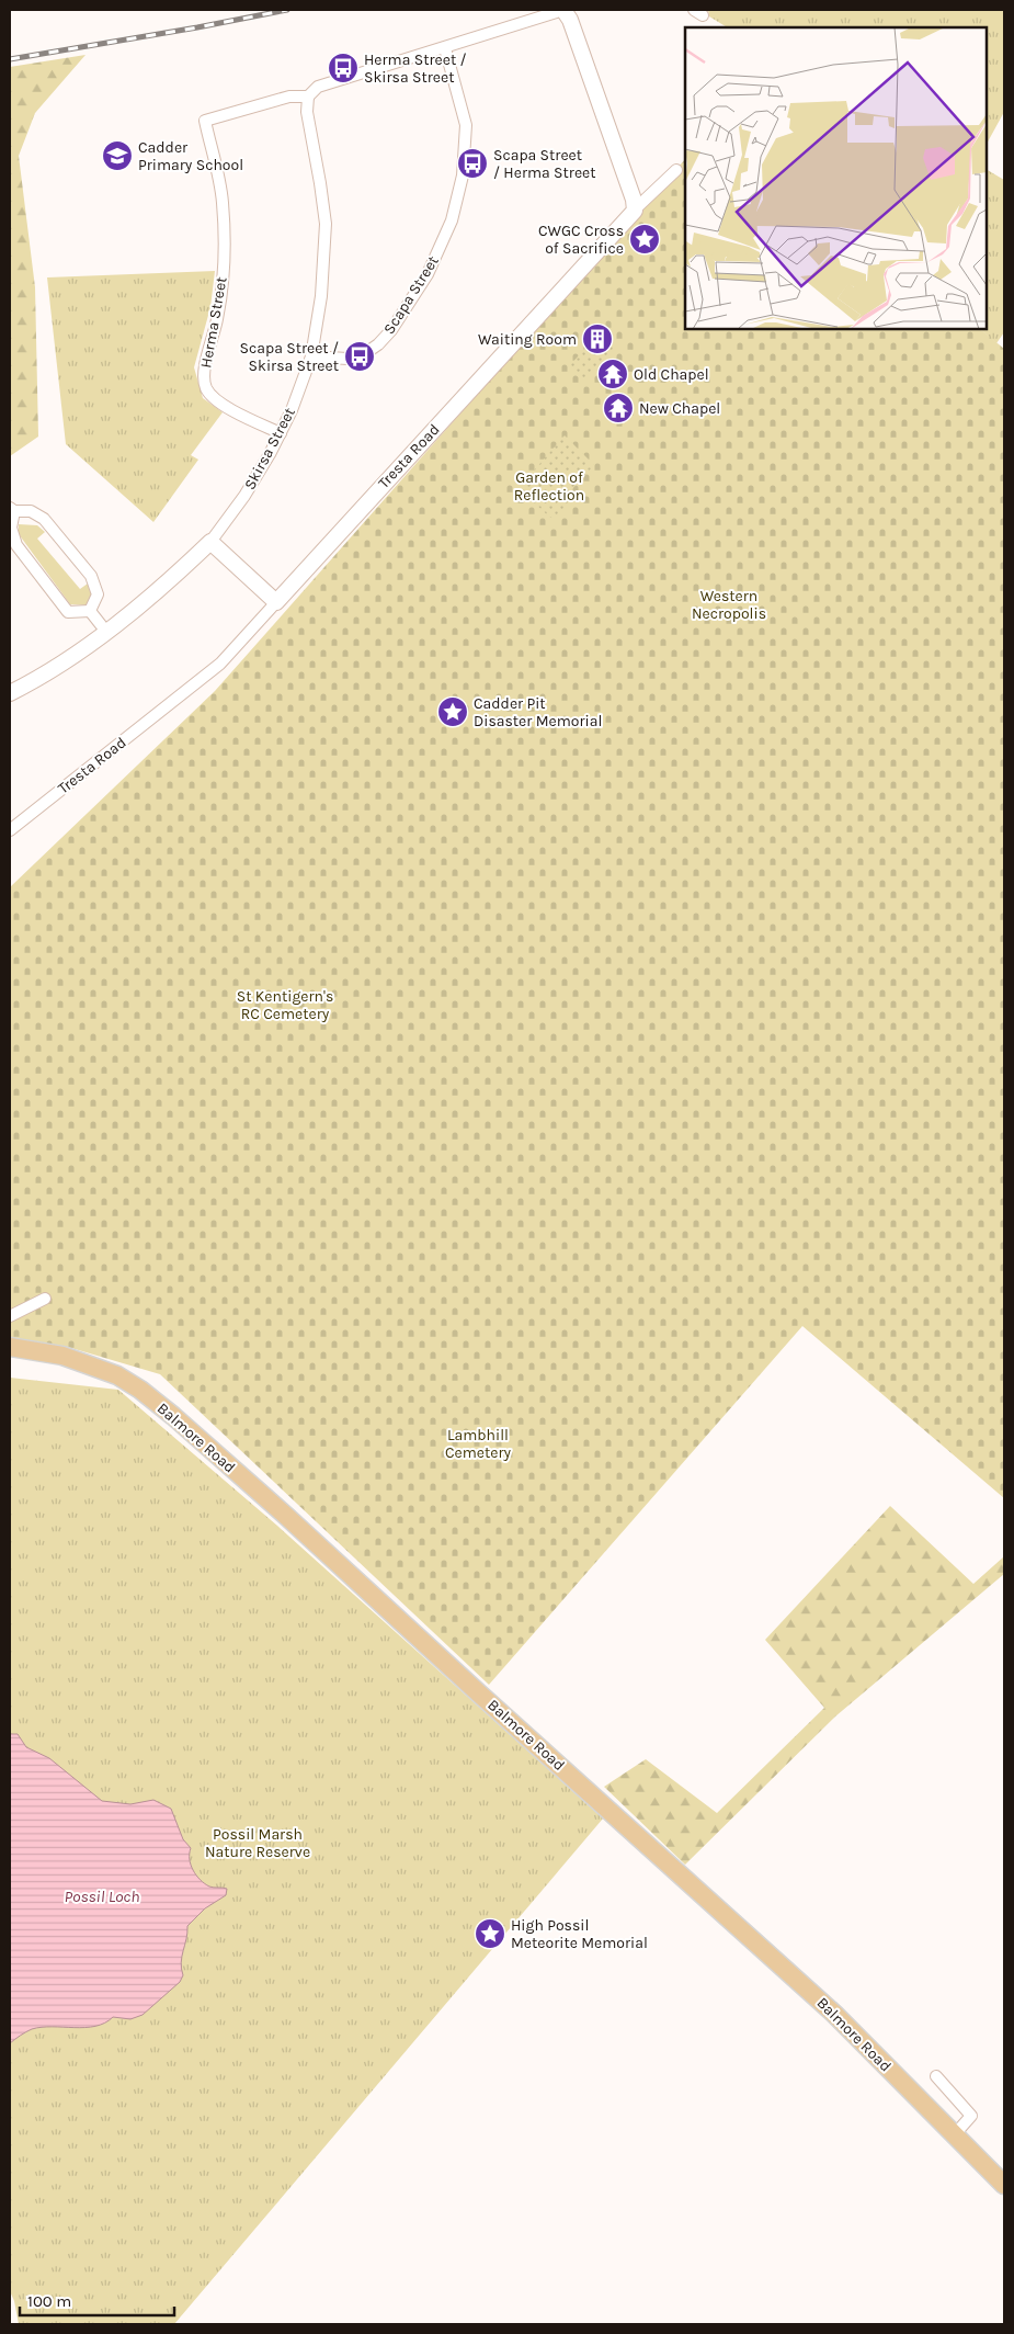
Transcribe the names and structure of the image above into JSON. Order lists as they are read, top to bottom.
{
  "streets": {
    "main road": ["Balmore Road"],
    "street": [
      "Scapa Street",
      "Herma Street",
      "Skirsa Street",
      "Tresta Road"
    ]
  },
  "crossings": [
    ["Scapa Street", "Herma Street"],
    ["Scapa Street", "Skirsa Street"],
    ["Herma Street", "Skirsa Street"]
  ],
  "water": ["Possil Loch"],
  "parks": [
    "Garden of Reflection",
    "Western Necropolis",
    "St Kentigern's RC Cemetery",
    "Lambhill Cemetery",
    "Possil Marsh Nature Reserve"
  ],
  "places": {
    "bus stop": ["Herma Street / Skirsa Street", "Scapa Street / Herma Street", "Scapa Street / Skirsa Street"],
    "school or university": ["Cadder Primary School"],
    "place": ["CWGC Cross of Sacrifice", "Cadder Pit Disaster Memorial", "High Possil Meteorite Memorial"],
    "building": ["Waiting Room"],
    "temple": ["Old Chapel", "New Chapel"]
  },
  "scale_bar": "100 m"
}
